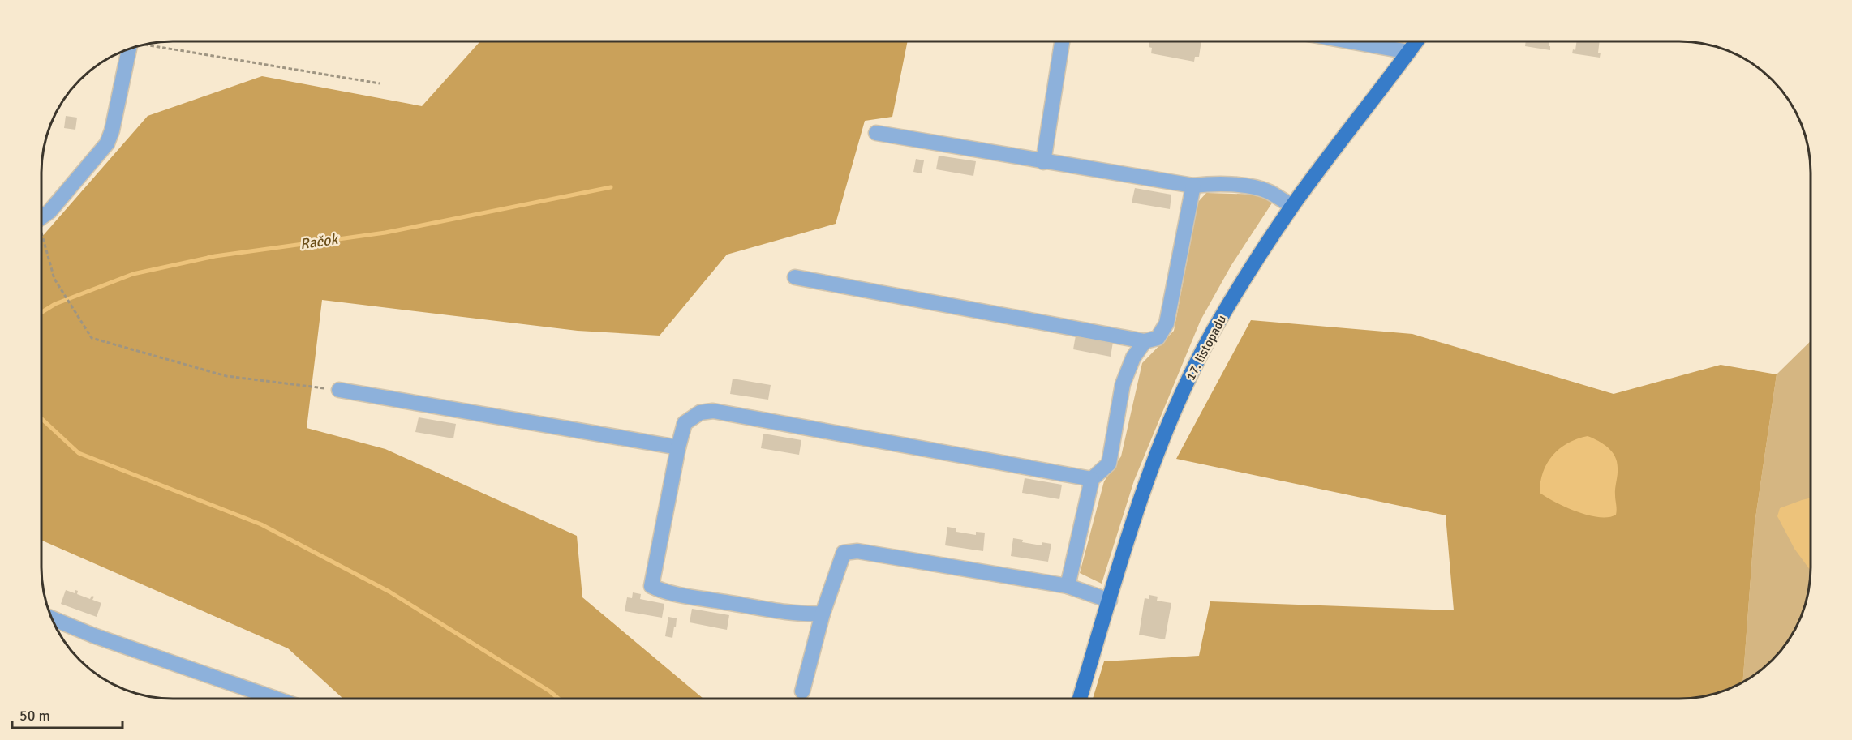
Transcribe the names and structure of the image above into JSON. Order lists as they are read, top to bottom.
{
  "streets": {
    "main road": ["17. listopadu"]
  },
  "water": ["Račok"],
  "scale_bar": "50 m"
}
